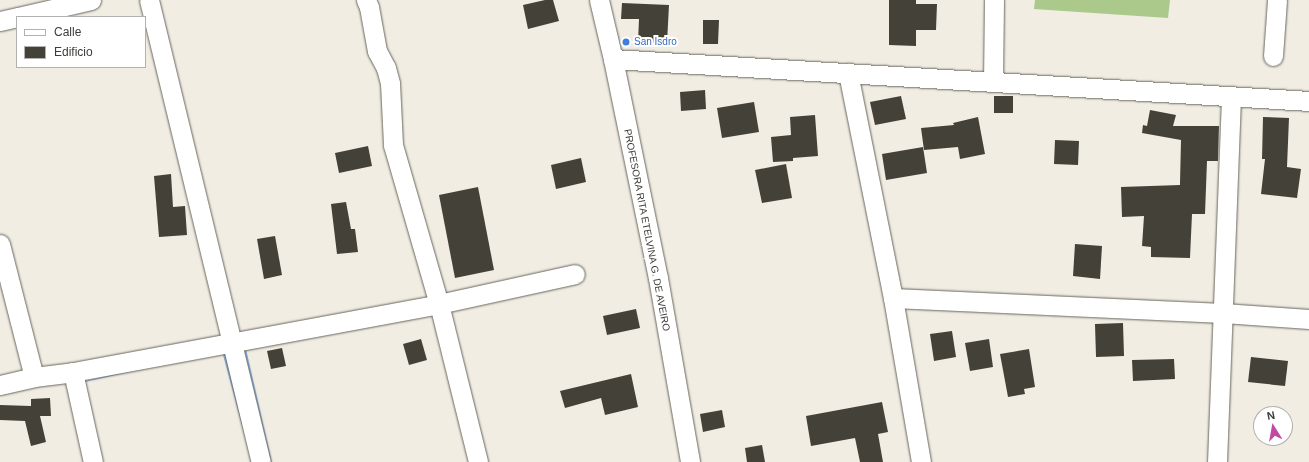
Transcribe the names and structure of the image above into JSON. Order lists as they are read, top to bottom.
{
  "streets": {
    "street": ["PROFESORA RITA ETELVINA G. DE AVEIRO"]
  },
  "places": ["San Isdro"],
  "legend": ["Calle", "Edificio"],
  "north": "top"
}
